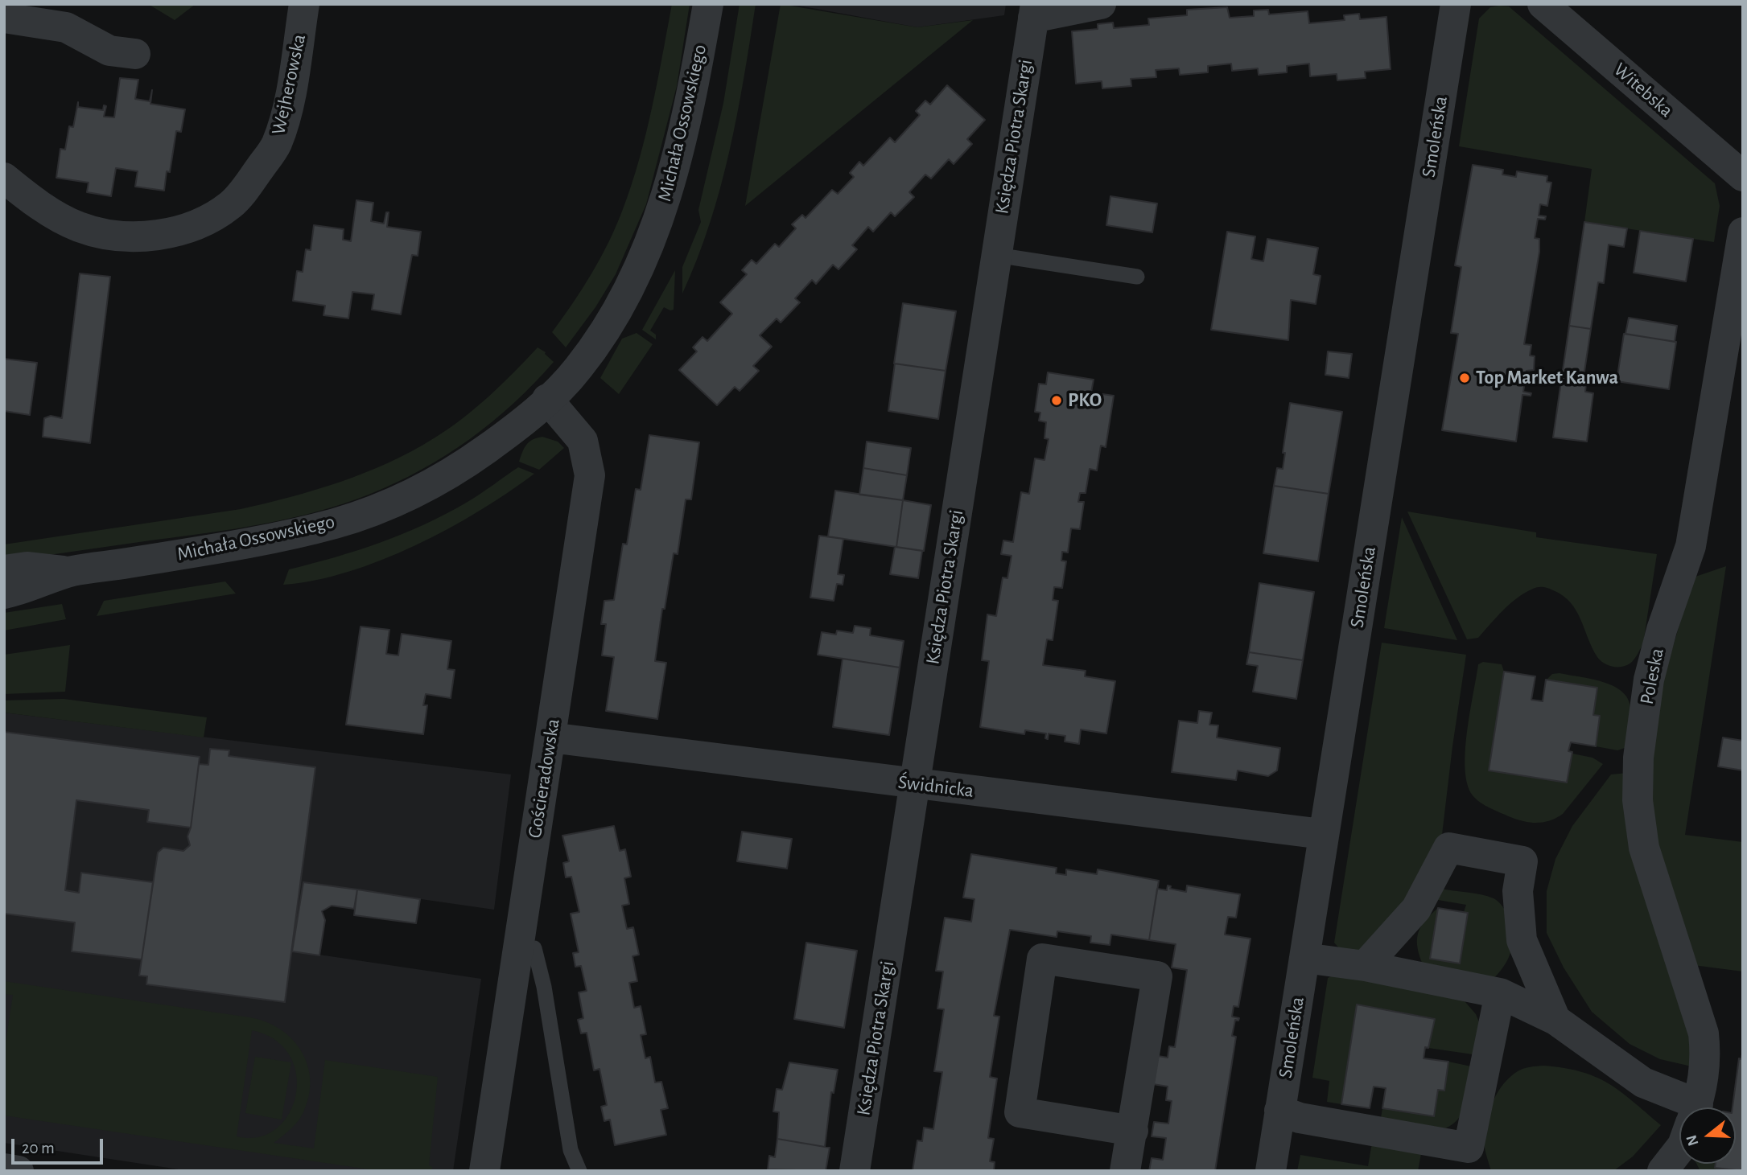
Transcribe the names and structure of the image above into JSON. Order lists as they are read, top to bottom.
{
  "streets": {
    "street": [
      "Wejherowska",
      "Witebska",
      "Michała Ossowskiego",
      "Księdza Piotra Skargi",
      "Smoleńska",
      "Poleska",
      "Gościeradowska",
      "Świdnicka"
    ]
  },
  "crossings": [
    ["Michała Ossowskiego", "Gościeradowska"],
    ["Księdza Piotra Skargi", "Świdnicka"],
    ["Smoleńska", "Świdnicka"],
    ["Gościeradowska", "Świdnicka"]
  ],
  "places": ["Top Market Kanwa", "PKO"],
  "scale_bar": "20 m",
  "north": "left"
}
